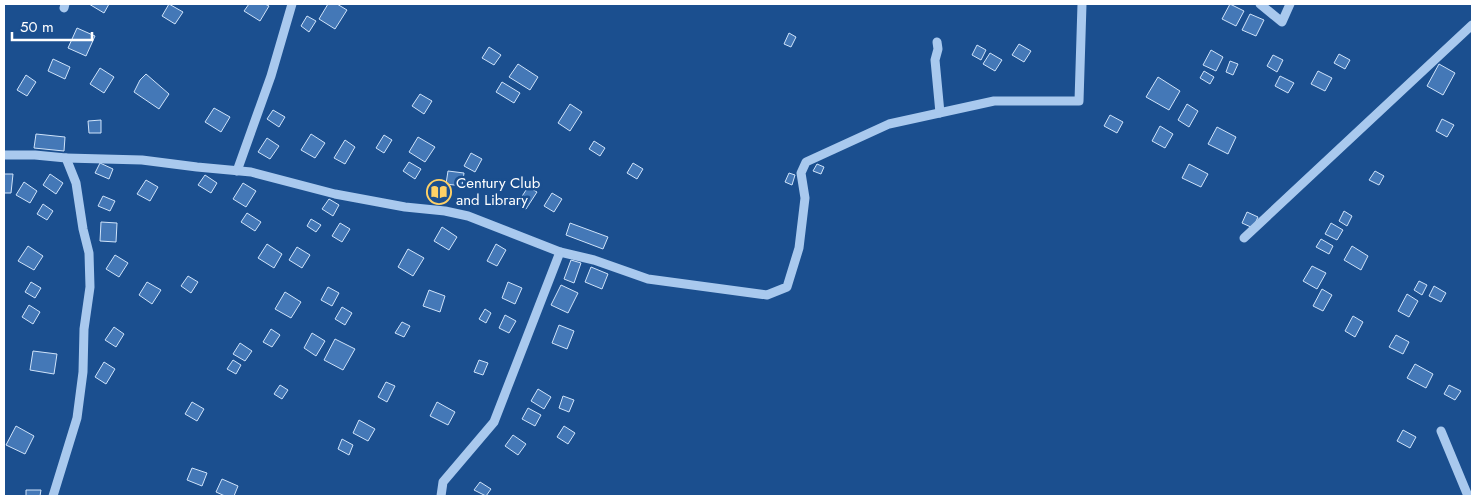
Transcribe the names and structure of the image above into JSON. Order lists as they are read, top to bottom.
{
  "places": {
    "library": ["Century Club and Library"]
  },
  "scale_bar": "50 m"
}
